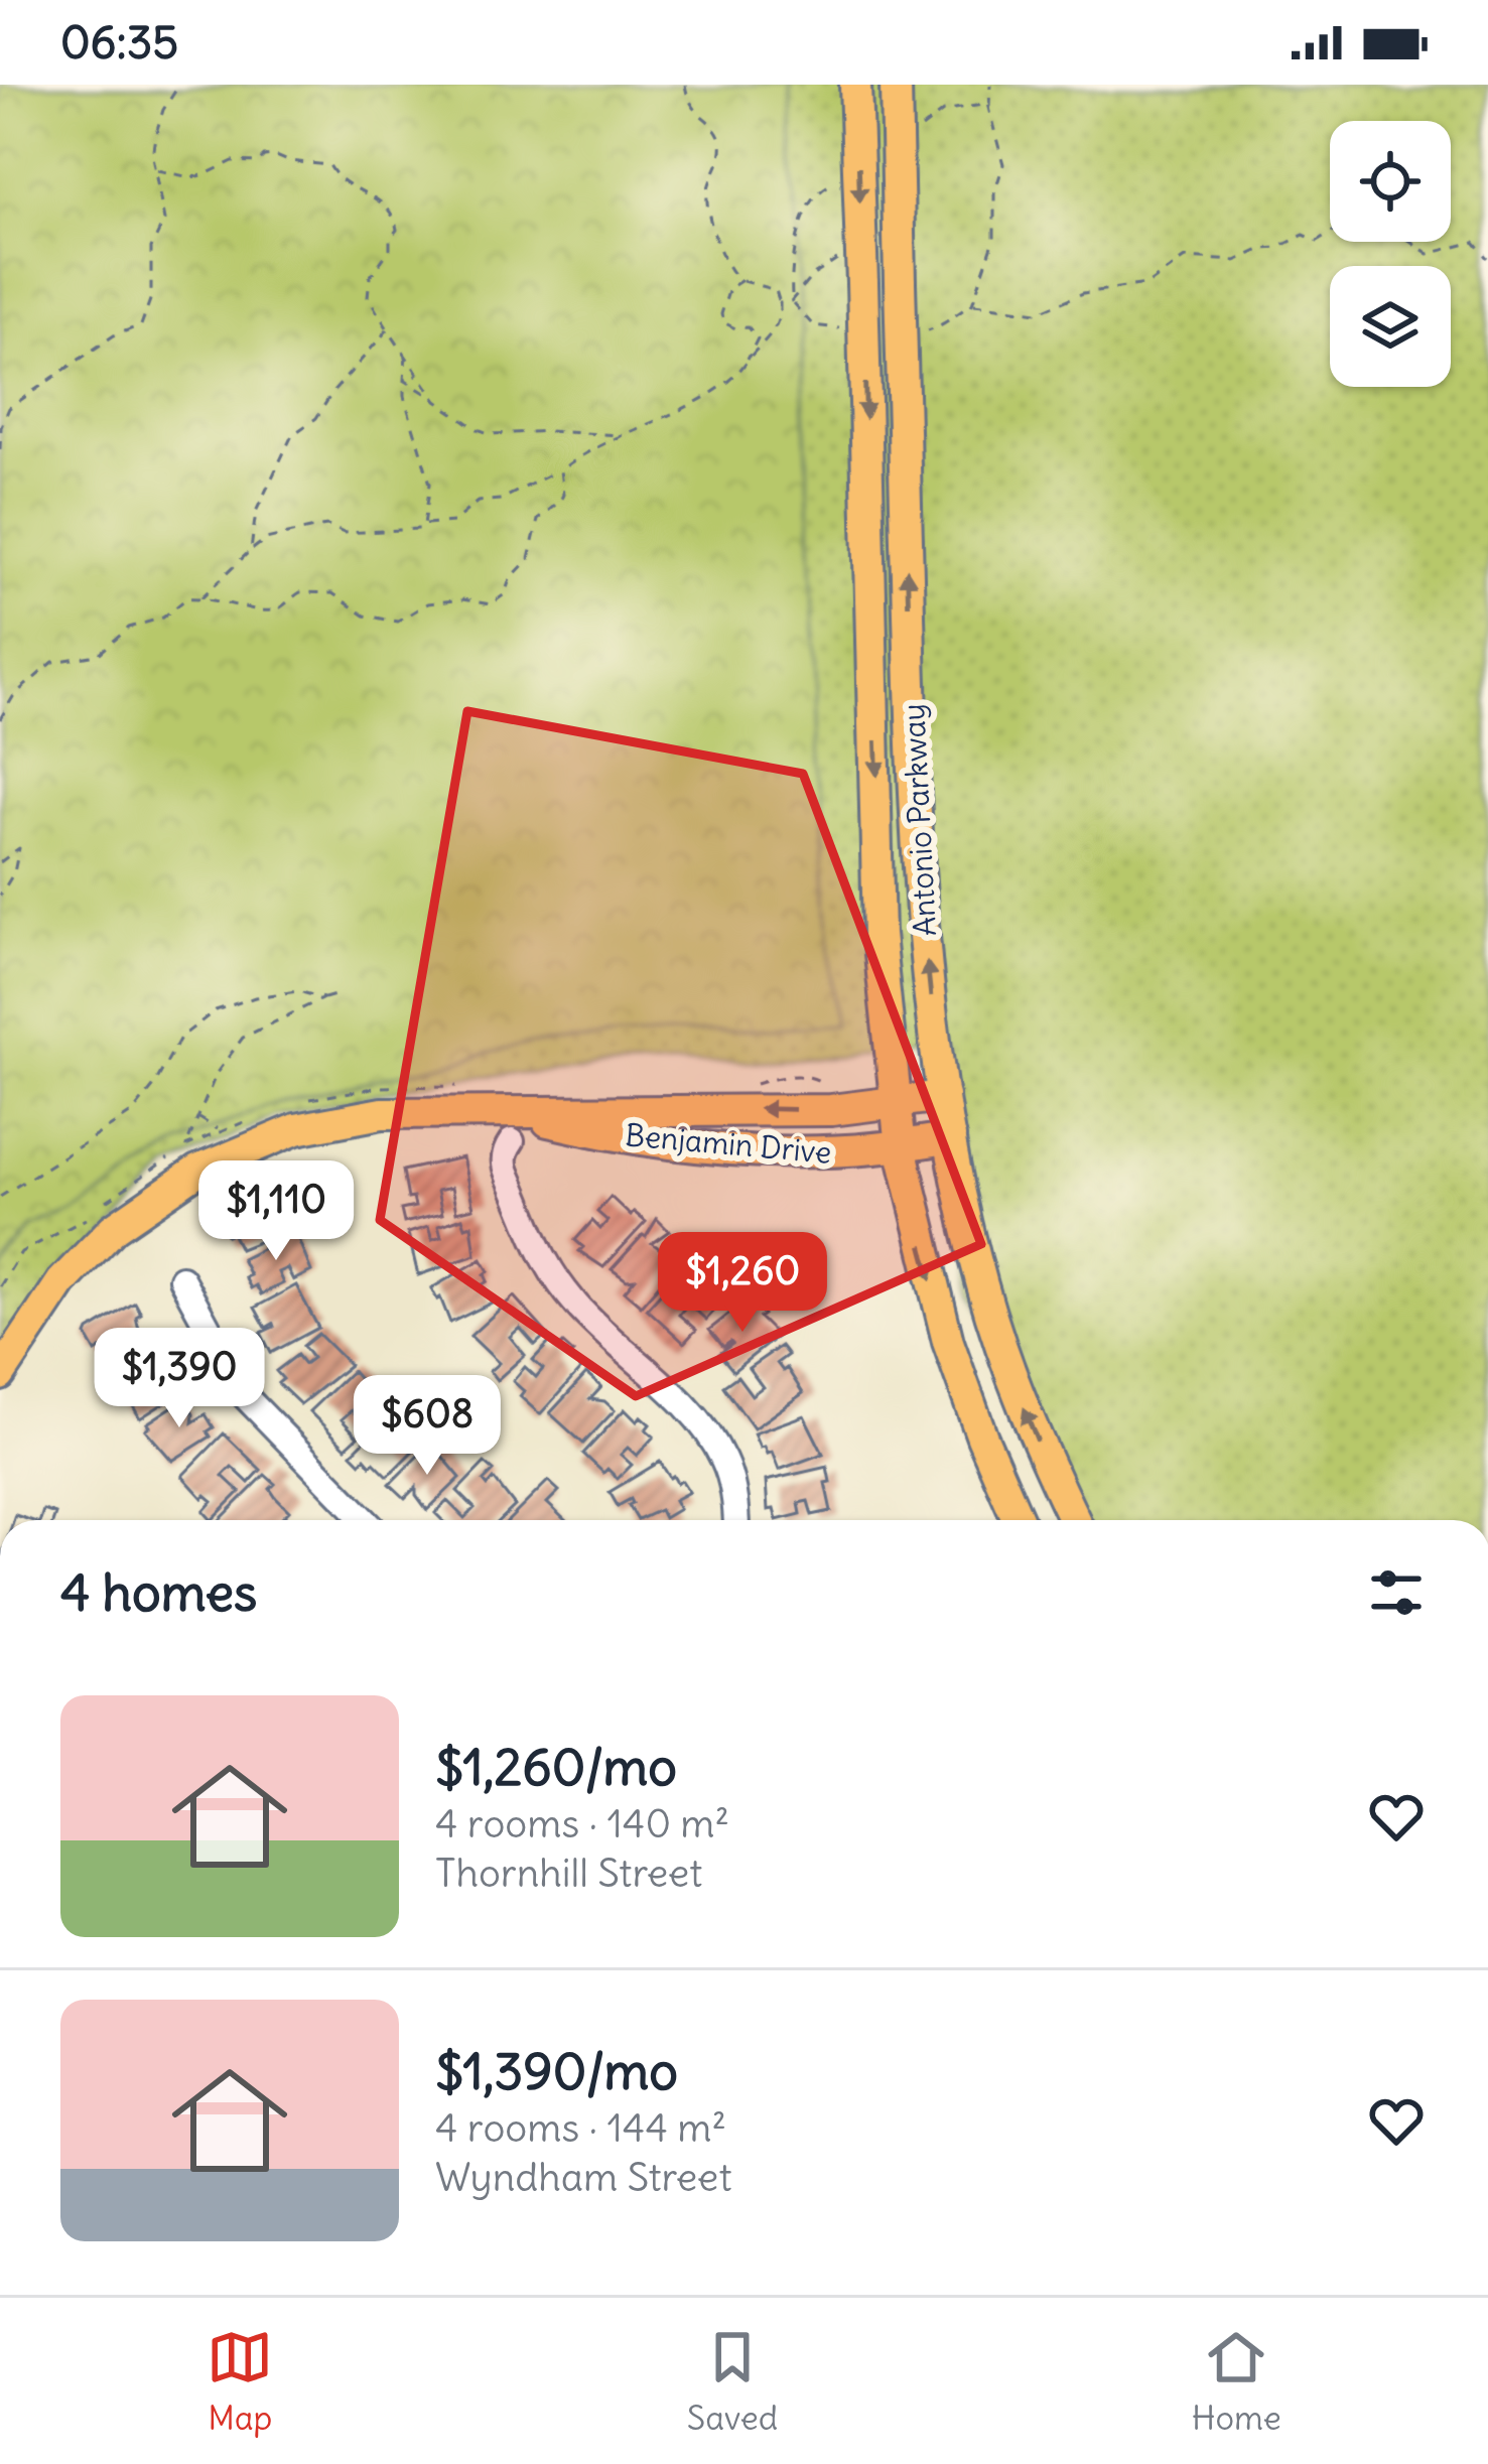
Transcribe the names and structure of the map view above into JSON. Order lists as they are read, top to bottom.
{
  "streets": {
    "main road": ["Antonio Parkway", "Benjamin Drive"]
  },
  "crossings": [
    ["Antonio Parkway", "Benjamin Drive"]
  ],
  "page": {
    "status": "06:35",
    "price": [
      "$1,110",
      "$1,260",
      "$1,390",
      "$608"
    ],
    "heading": "4 homes",
    "list": [
      {
        "name": "$1,260/mo",
        "note": "4 rooms · 140 m² · Thornhill Street"
      },
      {
        "name": "$1,390/mo",
        "note": "4 rooms · 144 m² · Wyndham Street"
      }
    ],
    "tabs": ["Map", "Saved", "Home"]
  }
}
